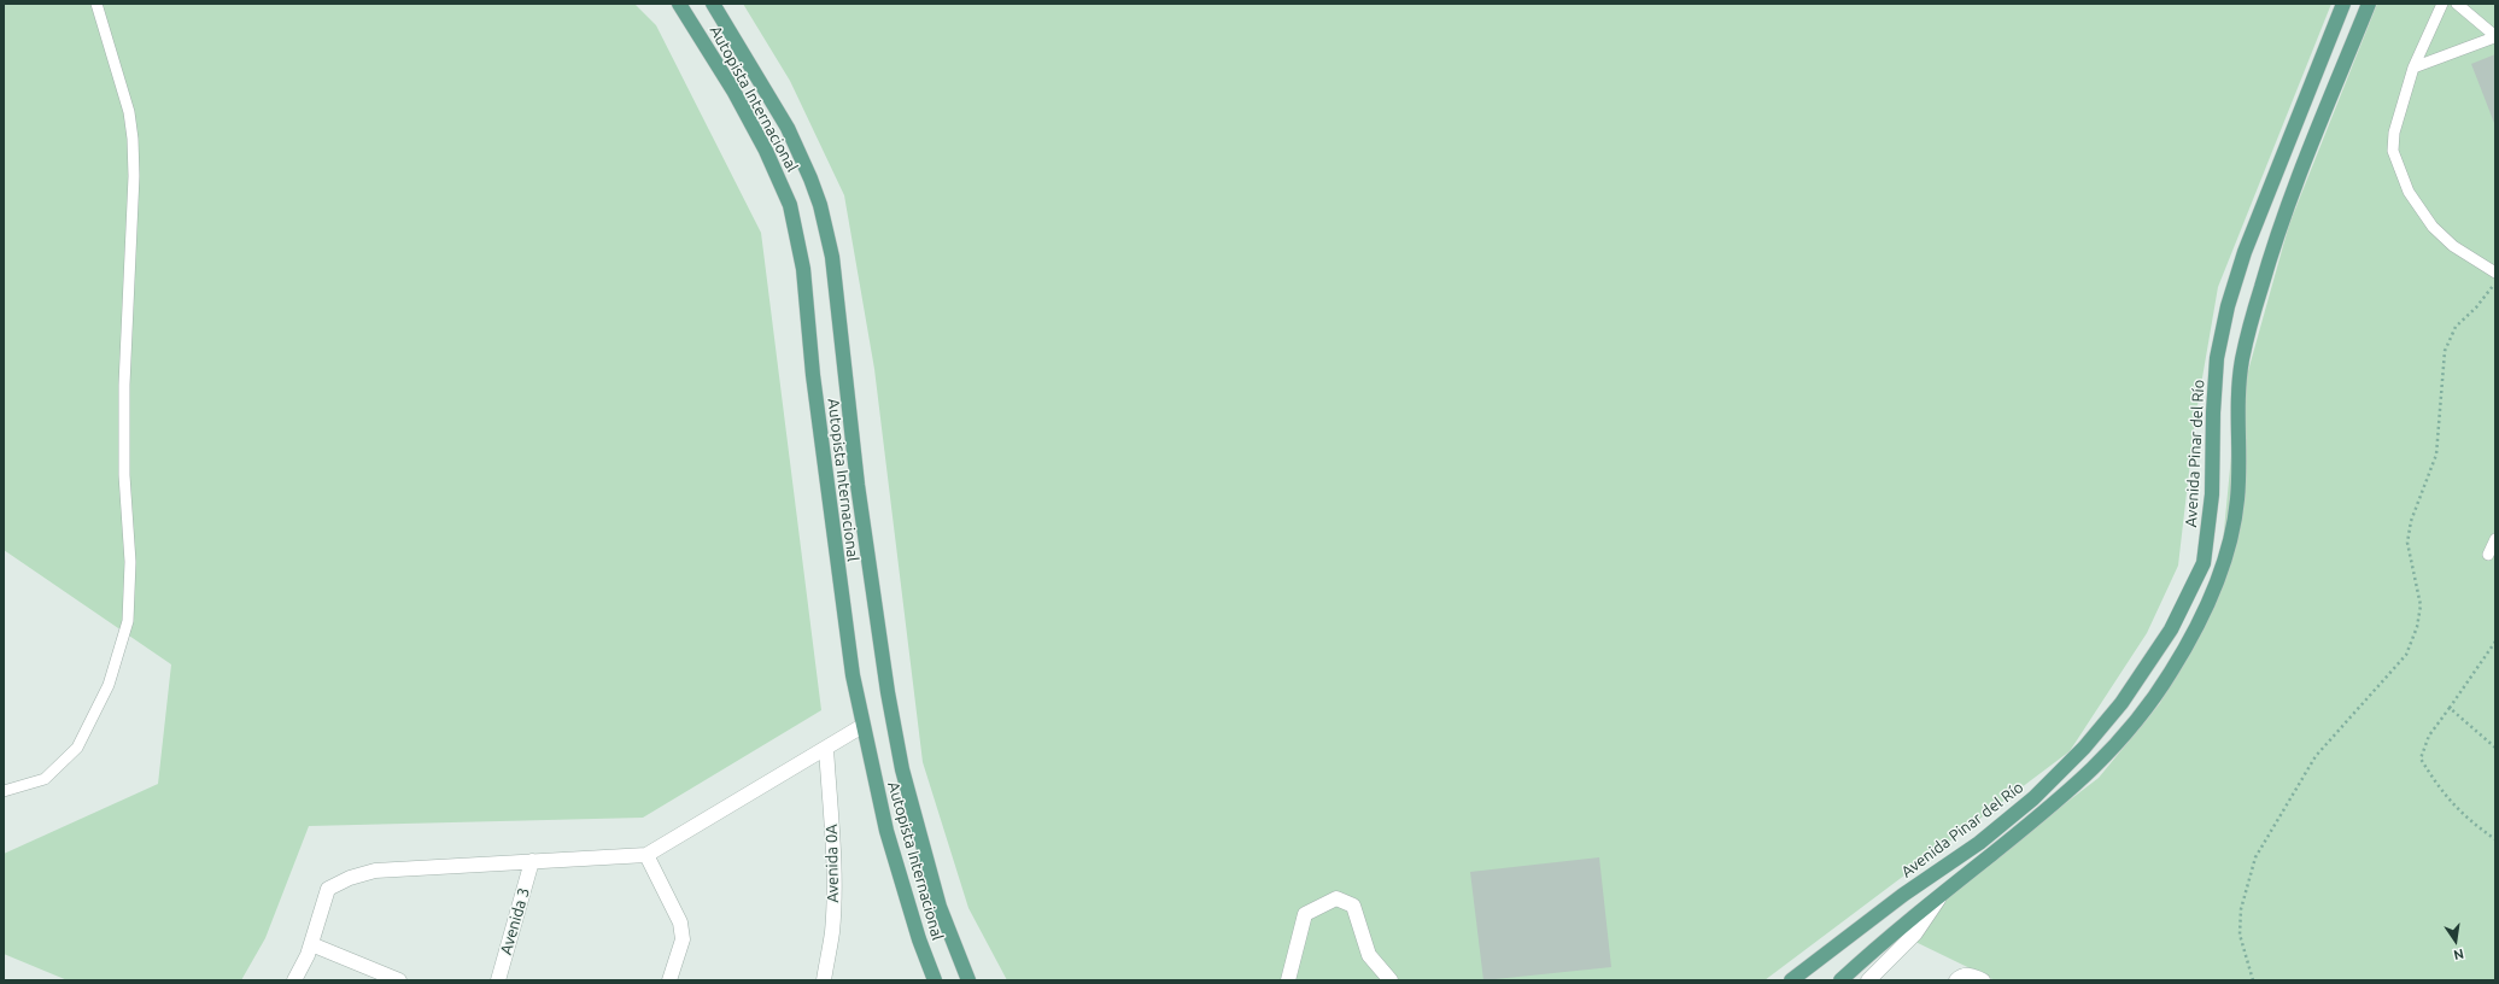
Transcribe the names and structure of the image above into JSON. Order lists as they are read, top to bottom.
{
  "streets": {
    "main road": ["Autopista Internacional", "Avenida Pinar del Río"],
    "street": ["Avenida 0A", "Avenida 3"]
  },
  "north": "bottom"
}
